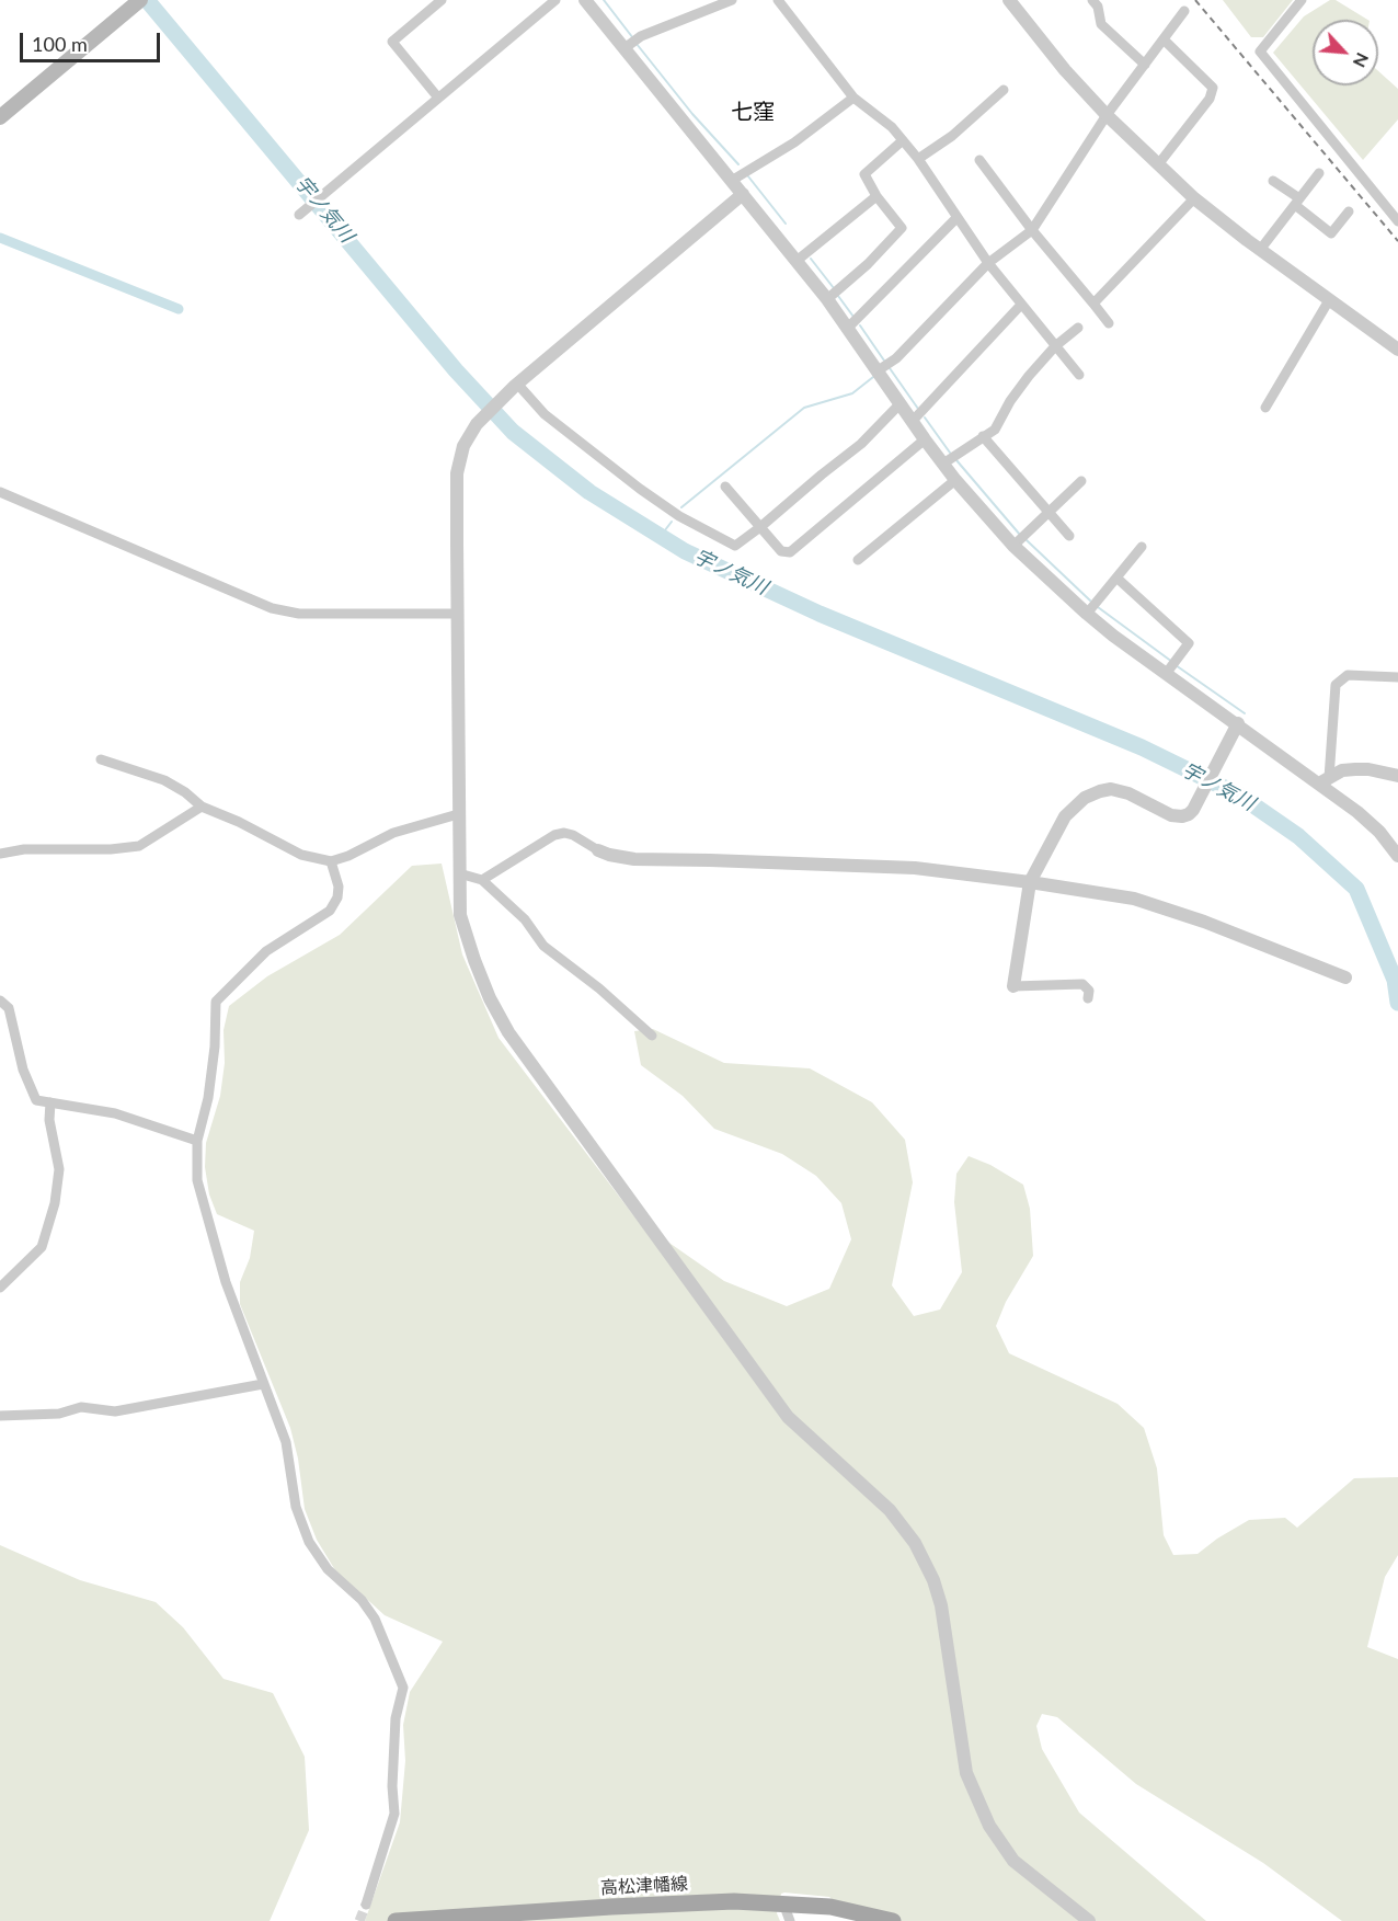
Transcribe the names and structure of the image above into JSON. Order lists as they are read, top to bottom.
{
  "streets": {
    "main road": ["高松津幡線"]
  },
  "districts": ["七窪"],
  "water": ["宇ノ気川"],
  "scale_bar": "100 m",
  "north": "bottom right"
}
